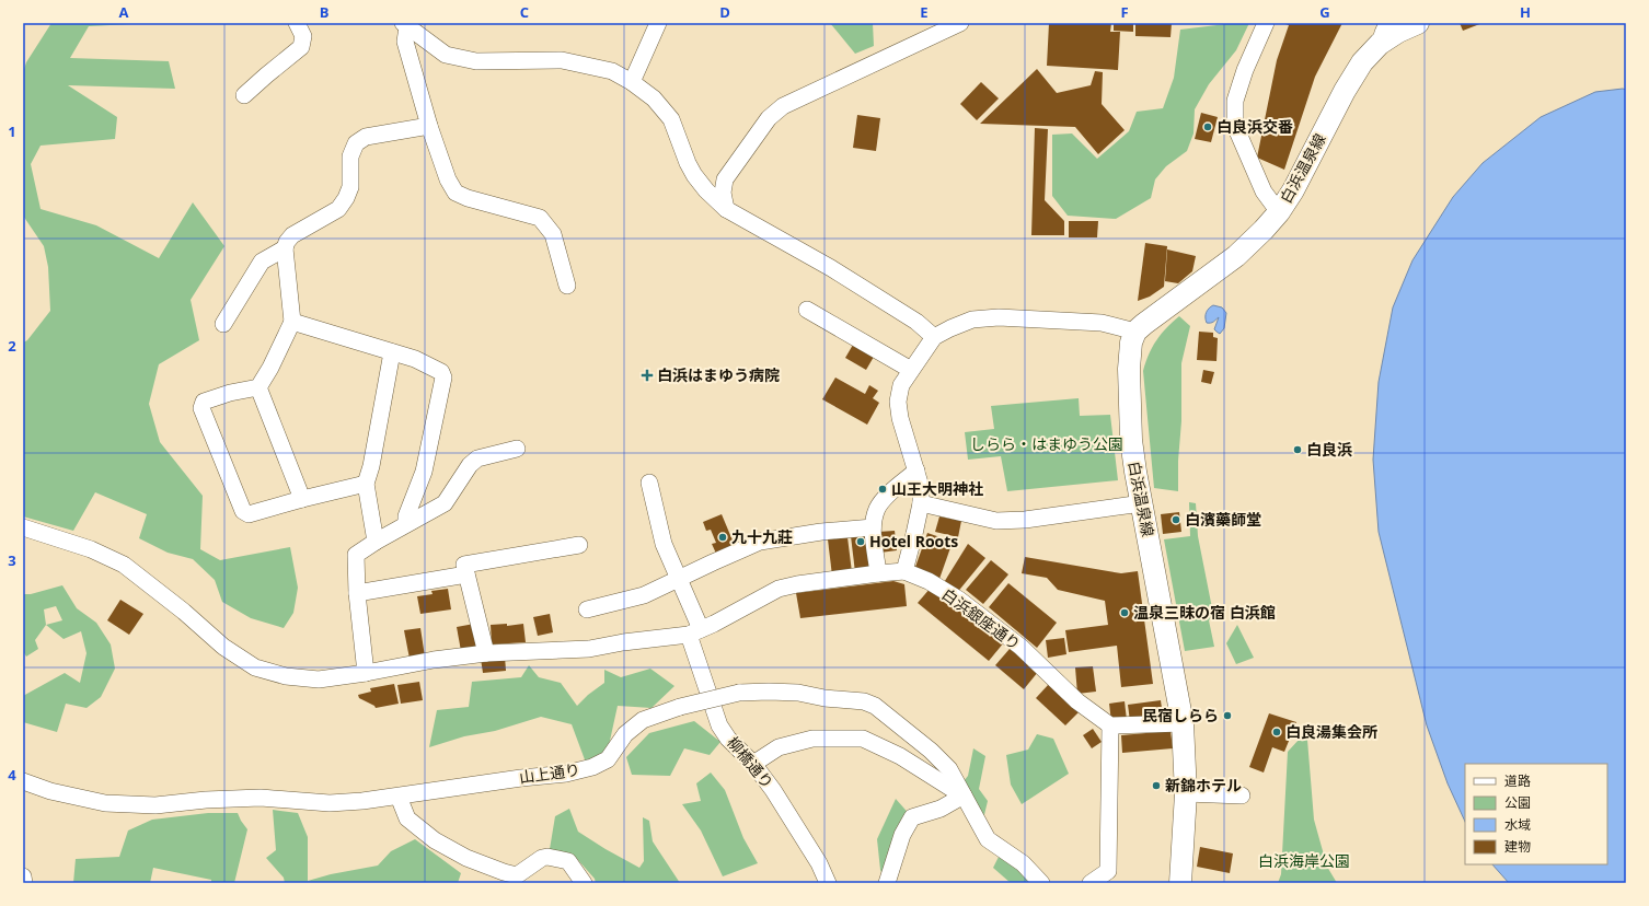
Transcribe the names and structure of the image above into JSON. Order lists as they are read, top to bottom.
{
  "streets": {
    "main road": ["白浜温泉線"],
    "street": ["白浜銀座通り", "柳橋通り", "山上通り"]
  },
  "crossings": [
    ["白浜銀座通り", "柳橋通り"]
  ],
  "parks": ["しらら・はまゆう公園", "白浜海岸公園"],
  "places": {
    "other": [
      "白良浜交番",
      "白良浜",
      "山王大明神社",
      "白濱藥師堂",
      "九十九莊",
      "Hotel Roots",
      "温泉三昧の宿 白浜館",
      "民宿しらら",
      "白良湯集会所",
      "新錦ホテル"
    ],
    "health": ["白浜はまゆう病院"]
  },
  "legend": [
    "道路",
    "公園",
    "水域",
    "建物"
  ],
  "grid": {
    "columns": [
      "A",
      "B",
      "C",
      "D",
      "E",
      "F",
      "G",
      "H"
    ],
    "rows": [
      "1",
      "2",
      "3",
      "4"
    ]
  }
}
